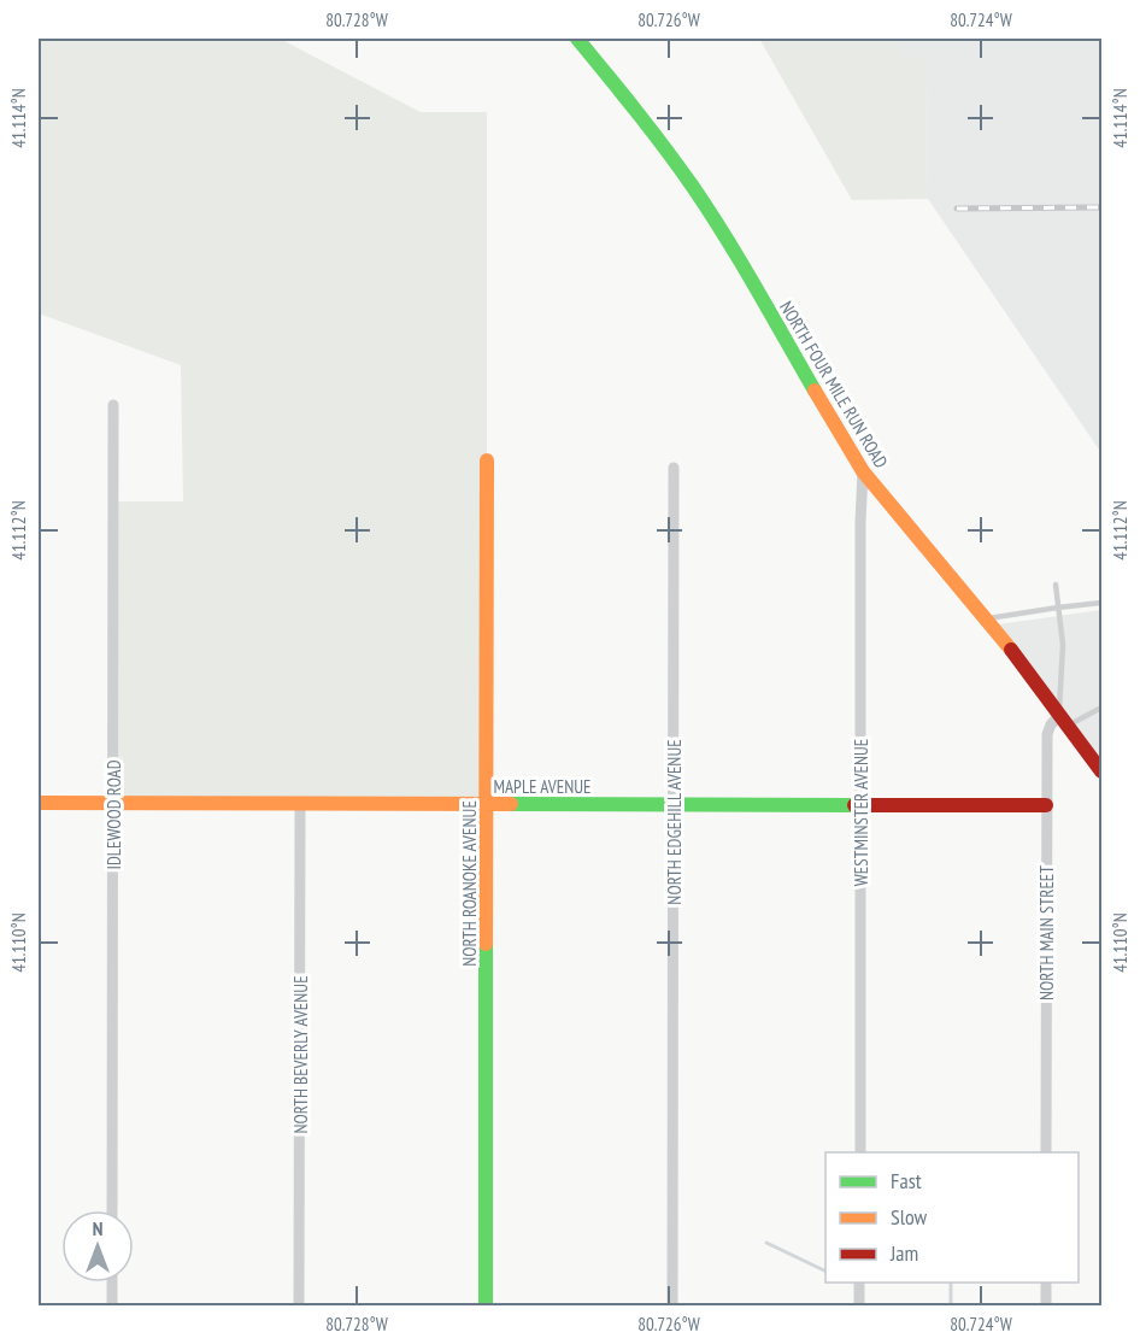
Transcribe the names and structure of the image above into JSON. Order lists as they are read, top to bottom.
{
  "streets": {
    "street": [
      "NORTH FOUR MILE RUN ROAD",
      "MAPLE AVENUE",
      "WESTMINSTER AVENUE",
      "IDLEWOOD ROAD",
      "NORTH EDGEHILL AVENUE",
      "NORTH ROANOKE AVENUE",
      "NORTH MAIN STREET",
      "NORTH BEVERLY AVENUE"
    ]
  },
  "crossings": [
    ["NORTH FOUR MILE RUN ROAD", "WESTMINSTER AVENUE"],
    ["NORTH FOUR MILE RUN ROAD", "NORTH MAIN STREET"],
    ["MAPLE AVENUE", "WESTMINSTER AVENUE"],
    ["MAPLE AVENUE", "IDLEWOOD ROAD"],
    ["MAPLE AVENUE", "NORTH EDGEHILL AVENUE"],
    ["MAPLE AVENUE", "NORTH ROANOKE AVENUE"],
    ["MAPLE AVENUE", "NORTH MAIN STREET"],
    ["MAPLE AVENUE", "NORTH BEVERLY AVENUE"]
  ],
  "legend": ["Fast", "Slow", "Jam"],
  "north": "top",
  "coordinates": [
    "80.728°W",
    "80.726°W",
    "80.724°W",
    "41.114°N",
    "41.112°N",
    "41.110°N"
  ]
}
